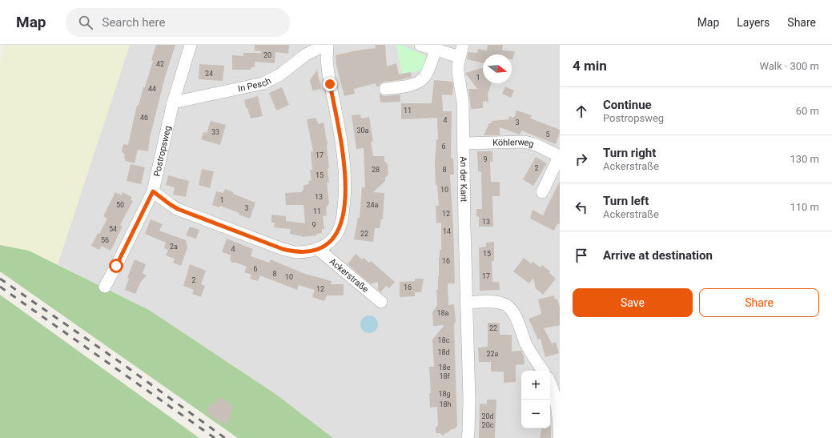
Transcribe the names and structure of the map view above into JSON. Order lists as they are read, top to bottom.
{
  "streets": {
    "street": [
      "In Pesch",
      "Köhlerweg",
      "Postropsweg",
      "An der Kant",
      "Ackerstraße"
    ]
  },
  "crossings": [
    ["In Pesch", "Postropsweg"],
    ["Köhlerweg", "An der Kant"]
  ],
  "house_numbers": [
    "20",
    "42",
    "24",
    "1",
    "44",
    "11",
    "46",
    "4",
    "3",
    "30a",
    "33",
    "5",
    "6",
    "17",
    "9",
    "2",
    "28",
    "8",
    "15",
    "10",
    "13",
    "1",
    "50",
    "24a",
    "3",
    "11",
    "12",
    "13",
    "9",
    "54",
    "14",
    "22",
    "56",
    "2a",
    "4",
    "15",
    "16",
    "6",
    "8",
    "17",
    "10",
    "2",
    "16",
    "12",
    "18a",
    "22",
    "18c",
    "18d",
    "22a",
    "18e",
    "18f",
    "18g",
    "18h",
    "20d",
    "20c"
  ],
  "north": "right",
  "page": {
    "header": "Map",
    "search": "Search here",
    "nav": ["Map", "Layers", "Share"],
    "heading": ["4 min", "Walk · 300 m"],
    "list": [
      ["Continue", "Postropsweg", "60 m"],
      ["Turn right", "Ackerstraße", "130 m"],
      ["Turn left", "Ackerstraße", "110 m"],
      "Arrive at destination"
    ],
    "buttons": ["Save", "Share"],
    "map_buttons": ["+", "−"]
  }
}
